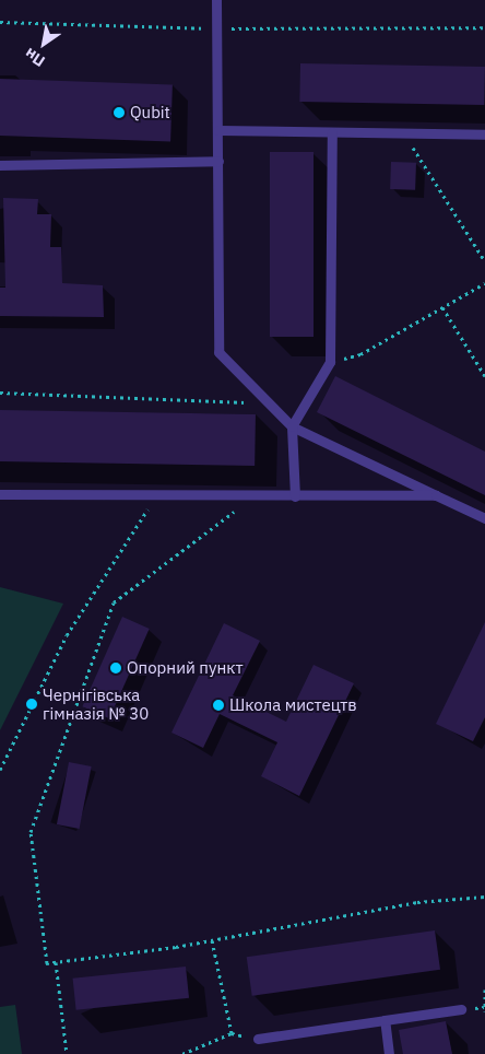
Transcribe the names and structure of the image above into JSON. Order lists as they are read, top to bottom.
{
  "places": [
    "Qubit",
    "Опорний пункт",
    "Чернігівська гімназія № 30",
    "Школа мистецтв"
  ],
  "north": "bottom left"
}
